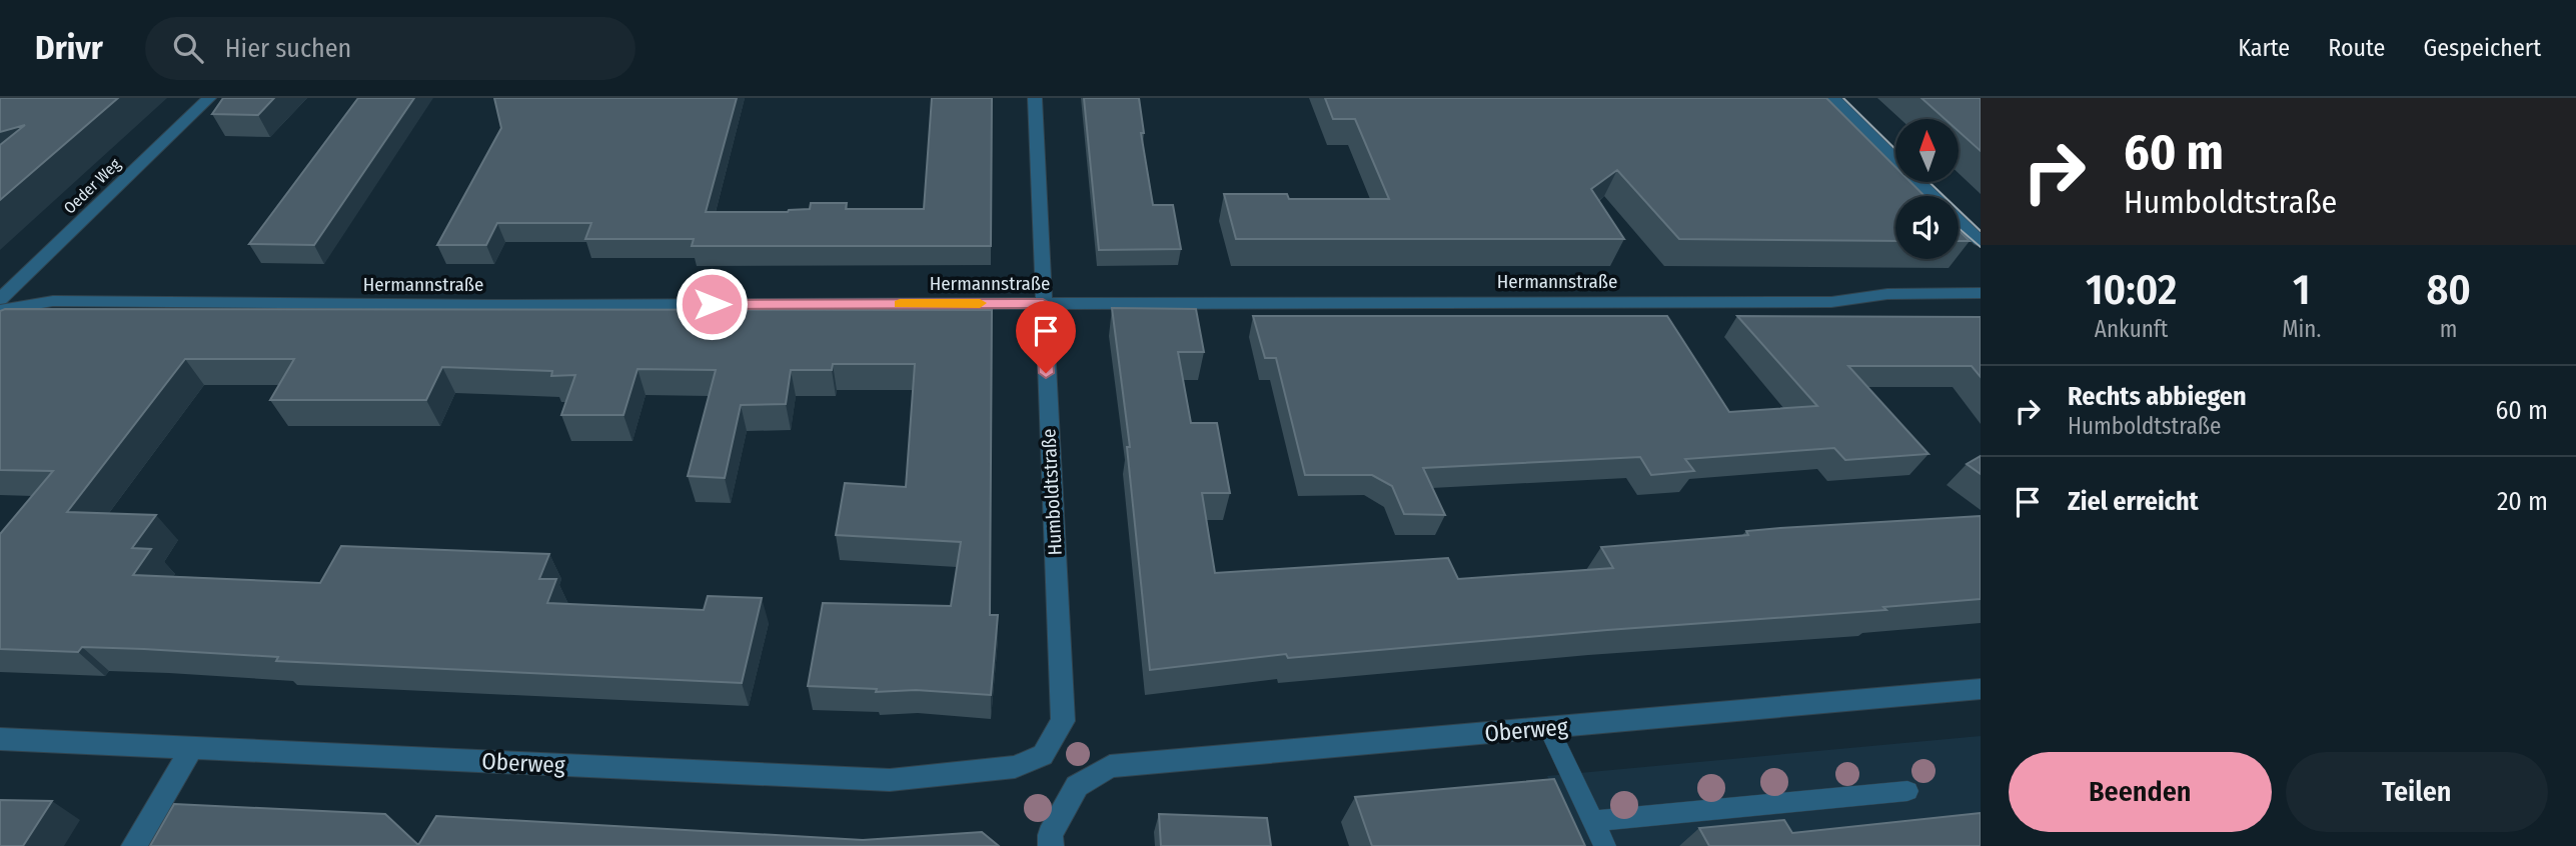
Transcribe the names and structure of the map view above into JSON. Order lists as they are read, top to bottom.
{
  "streets": {
    "street": [
      "Oeder Weg",
      "Hermannstraße",
      "Humboldtstraße",
      "Oberweg"
    ]
  },
  "crossings": [
    ["Hermannstraße", "Humboldtstraße"],
    ["Humboldtstraße", "Oberweg"]
  ],
  "north": "top",
  "page": {
    "header": "Drivr",
    "search": "Hier suchen",
    "nav": ["Karte", "Route", "Gespeichert"],
    "turn": ["60 m", "Humboldtstraße"],
    "eta": [
      "10:02",
      "Ankunft",
      "1",
      "Min.",
      "80",
      "m"
    ],
    "list": [
      {
        "name": "Rechts abbiegen",
        "note": "Humboldtstraße",
        "value": "60 m"
      },
      {
        "name": "Ziel erreicht",
        "value": "20 m"
      }
    ],
    "buttons": ["Beenden", "Teilen"]
  }
}
